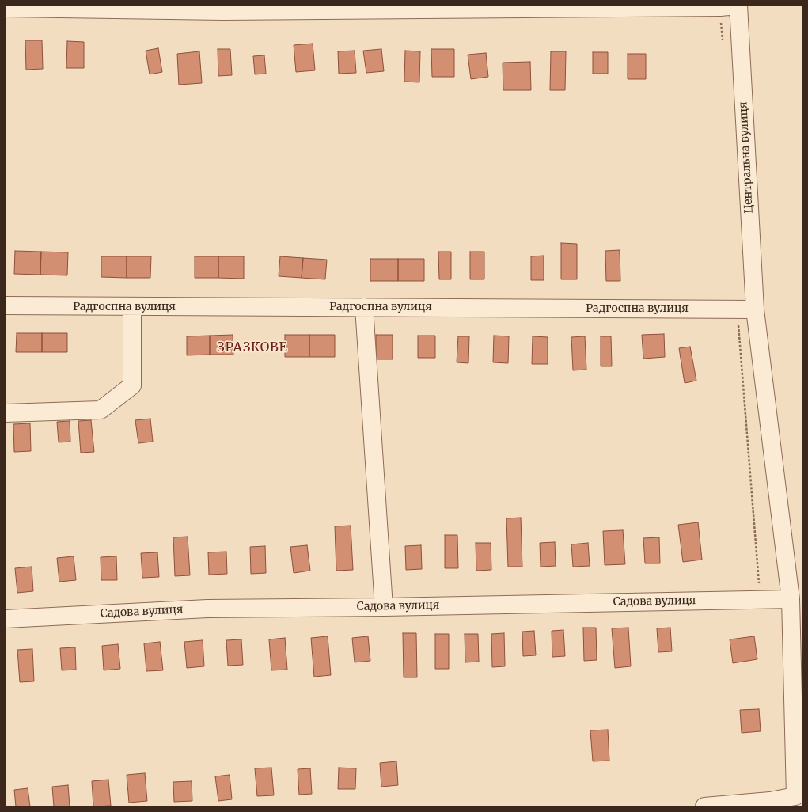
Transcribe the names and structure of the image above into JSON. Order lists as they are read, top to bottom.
{
  "streets": {
    "street": ["Центральна вулиця", "Радгоспна вулиця", "Садова вулиця"]
  },
  "crossings": [
    ["Центральна вулиця", "Радгоспна вулиця"],
    ["Центральна вулиця", "Садова вулиця"]
  ],
  "districts": ["ЗРАЗКОВЕ"]
}
